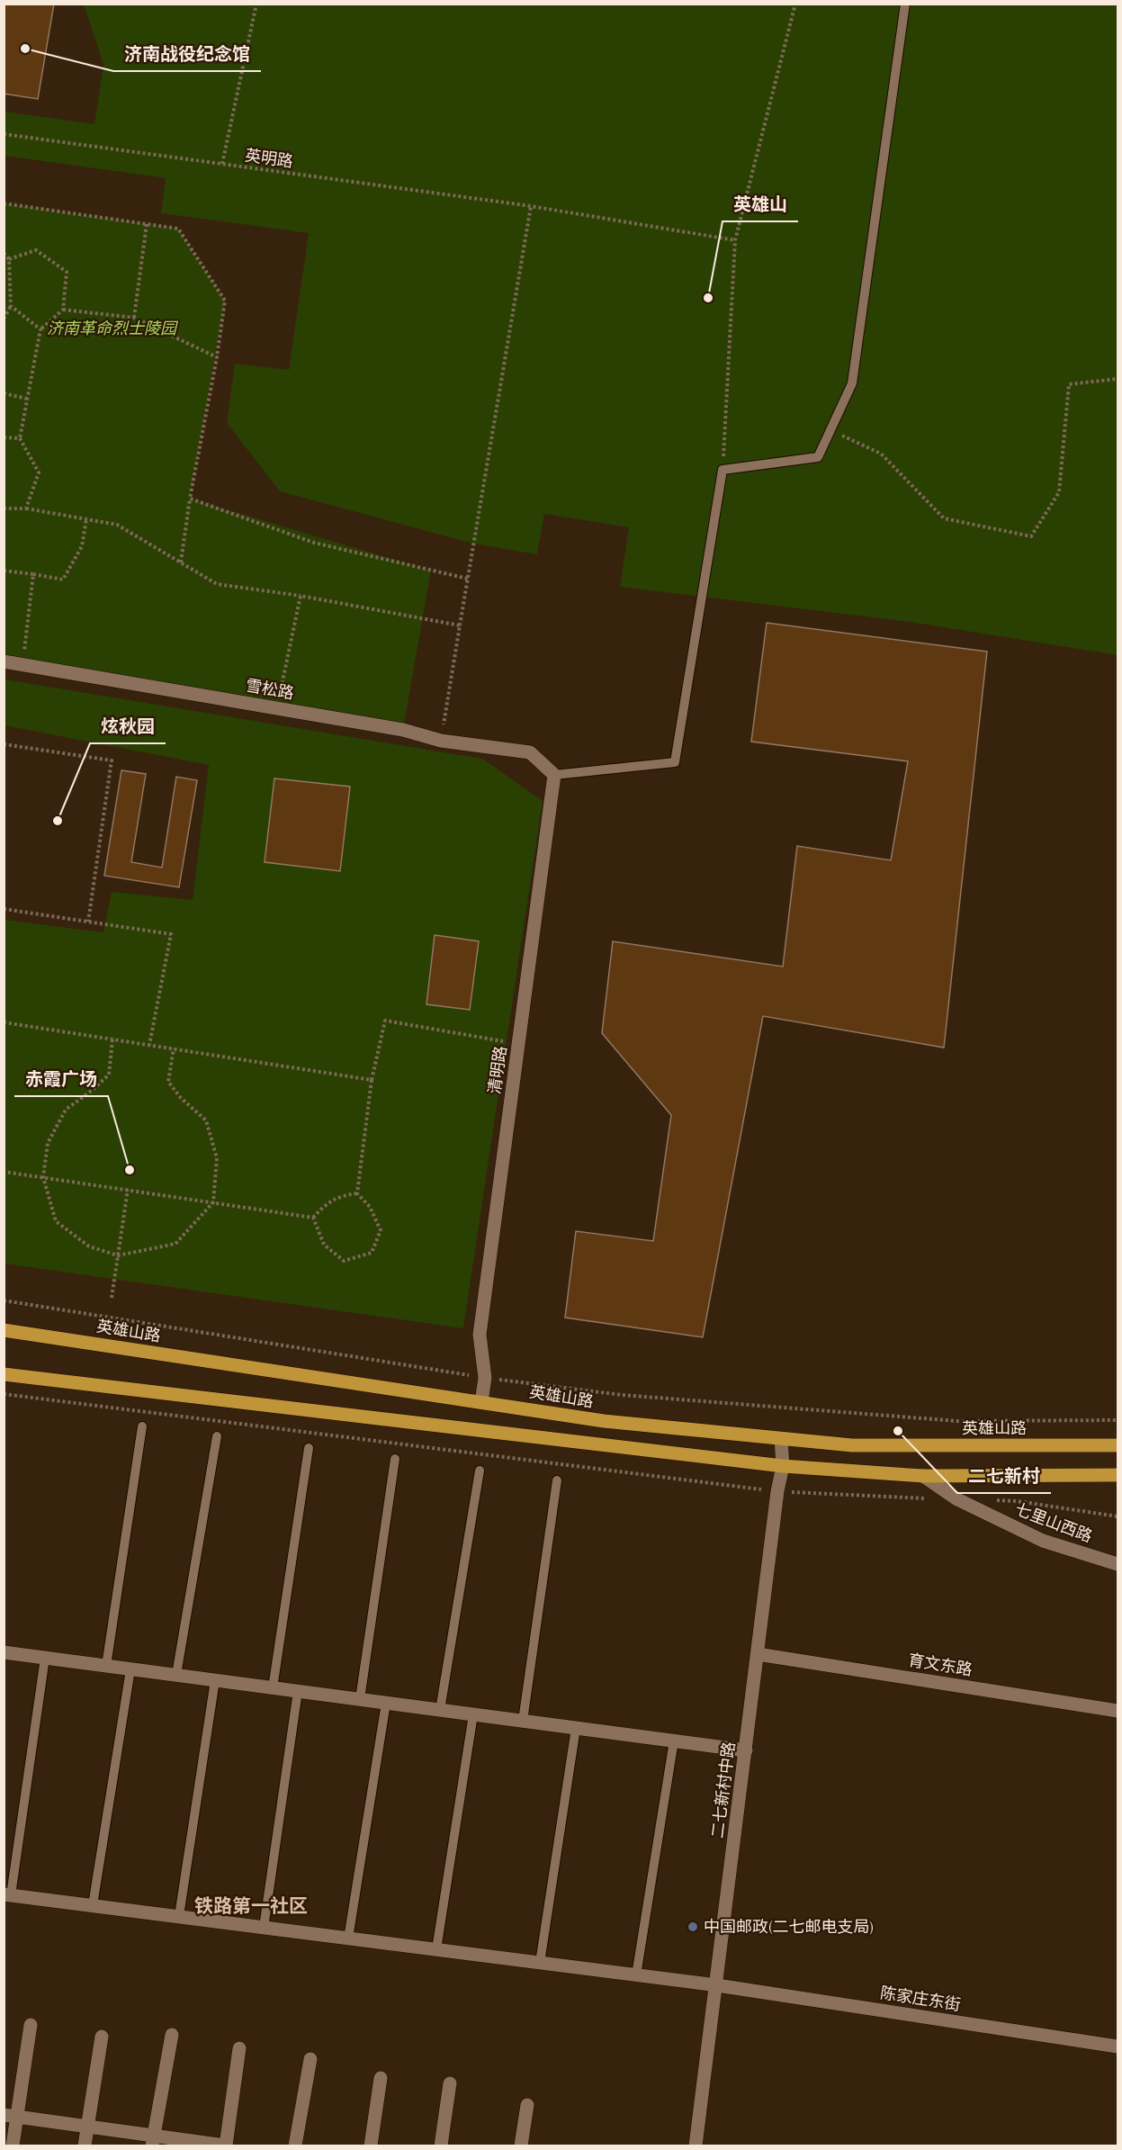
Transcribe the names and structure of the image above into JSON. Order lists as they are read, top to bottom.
{
  "streets": {
    "main road": ["英雄山路"],
    "street": [
      "雪松路",
      "清明路",
      "七里山西路",
      "育文东路",
      "二七新村中路",
      "陈家庄东街"
    ],
    "path": ["英明路"]
  },
  "crossings": [
    ["雪松路", "清明路"],
    ["清明路", "英雄山路"],
    ["英雄山路", "二七新村中路"],
    ["育文东路", "二七新村中路"],
    ["二七新村中路", "陈家庄东街"]
  ],
  "districts": ["铁路第一社区"],
  "parks": ["济南革命烈士陵园"],
  "places": [
    "济南战役纪念馆",
    "英雄山",
    "炫秋园",
    "赤霞广场",
    "二七新村",
    "中国邮政(二七邮电支局)"
  ]
}
